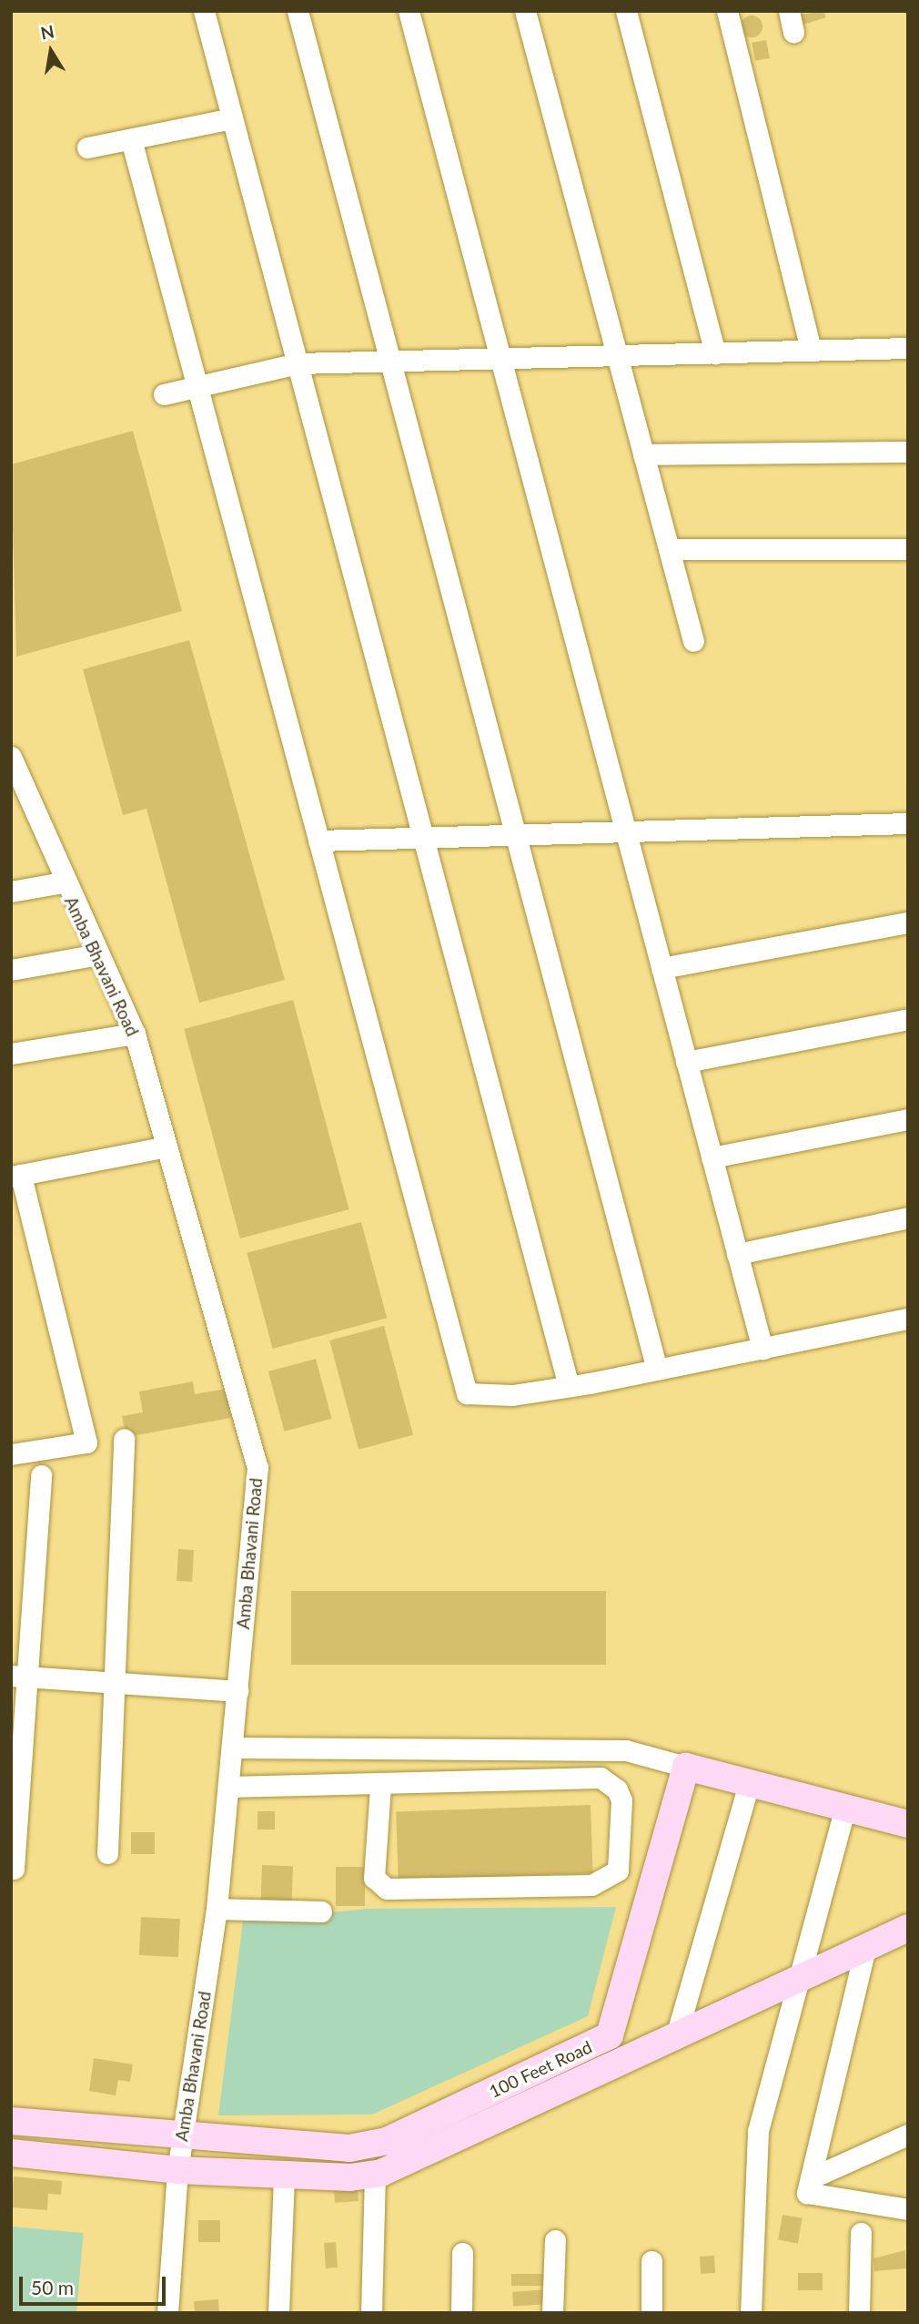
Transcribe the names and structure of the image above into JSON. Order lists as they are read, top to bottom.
{
  "streets": {
    "main road": ["100 Feet Road"],
    "street": ["Amba Bhavani Road"]
  },
  "crossings": [
    ["Amba Bhavani Road", "100 Feet Road"]
  ],
  "scale_bar": "50 m",
  "north": "top"
}
